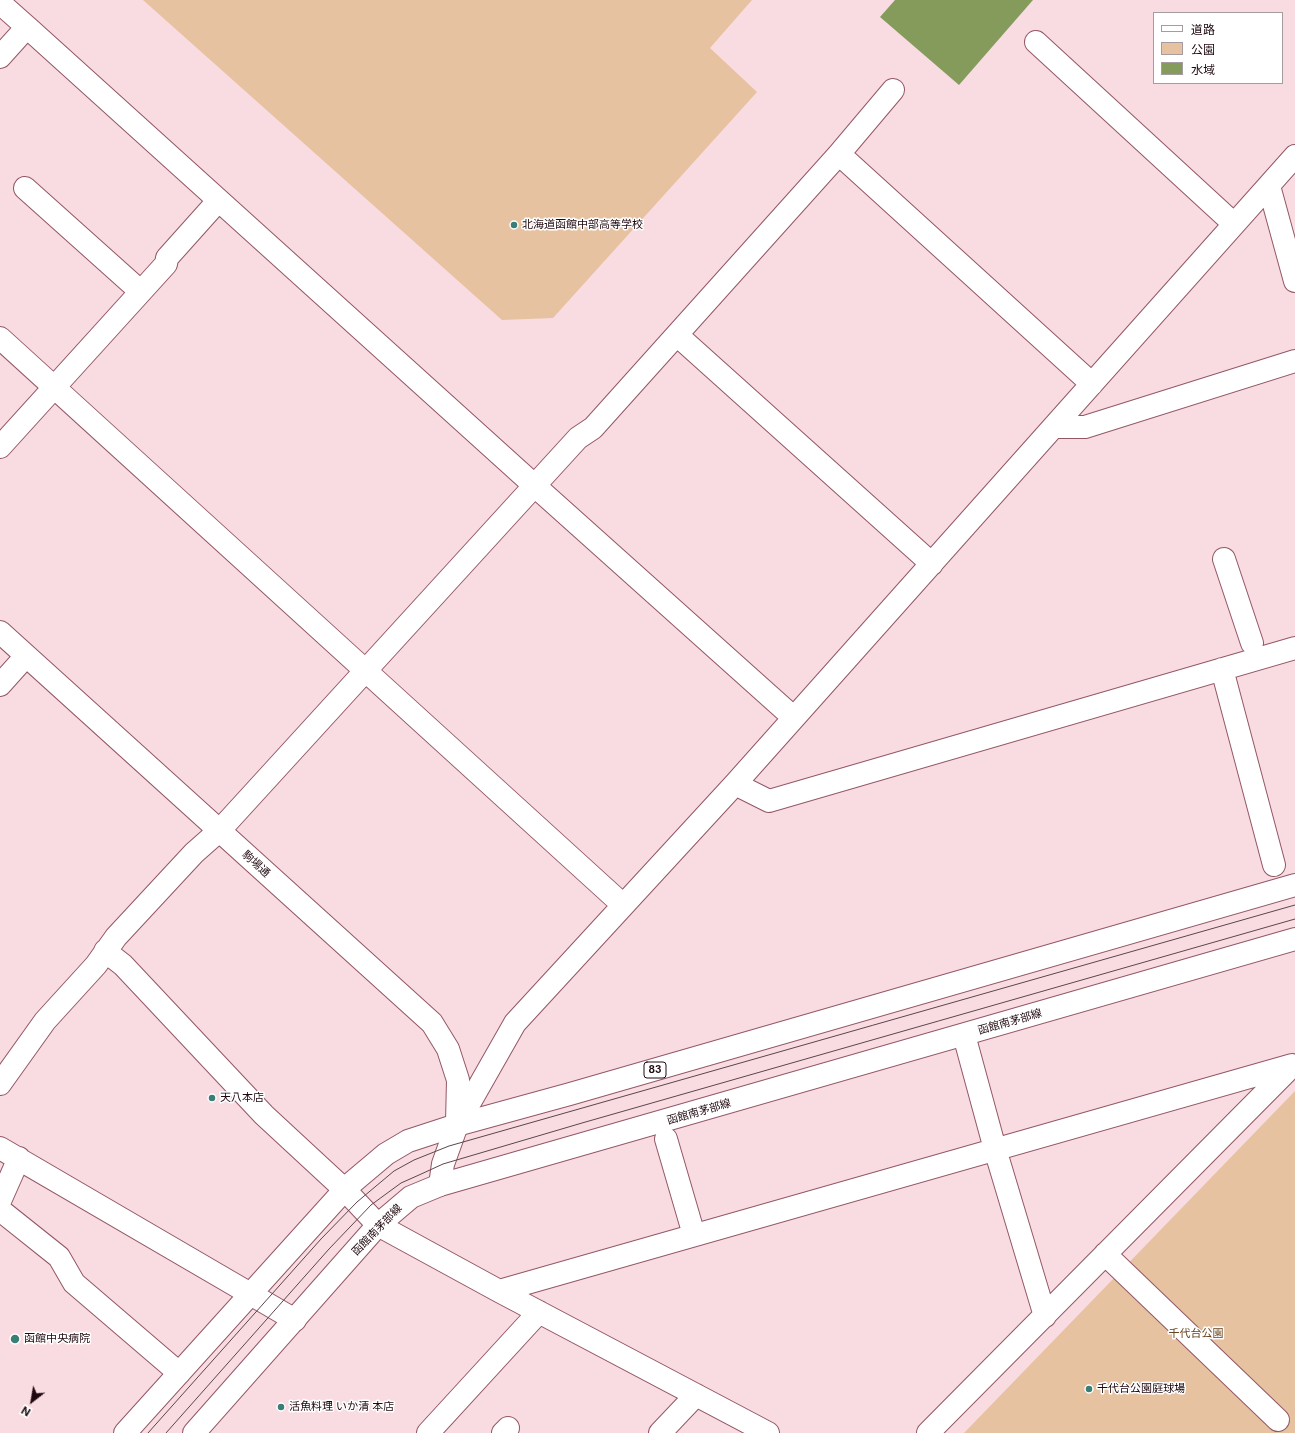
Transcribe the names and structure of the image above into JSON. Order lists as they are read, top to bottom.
{
  "streets": {
    "street": ["駒場通", "函館南茅部線", "83"]
  },
  "crossings": [
    ["駒場通", "83"]
  ],
  "parks": ["千代台公園"],
  "places": [
    "北海道函館中部高等学校",
    "天八本店",
    "函館中央病院",
    "千代台公園庭球場",
    "活魚料理 いか清 本店"
  ],
  "legend": ["道路", "公園", "水域"],
  "north": "bottom left"
}
